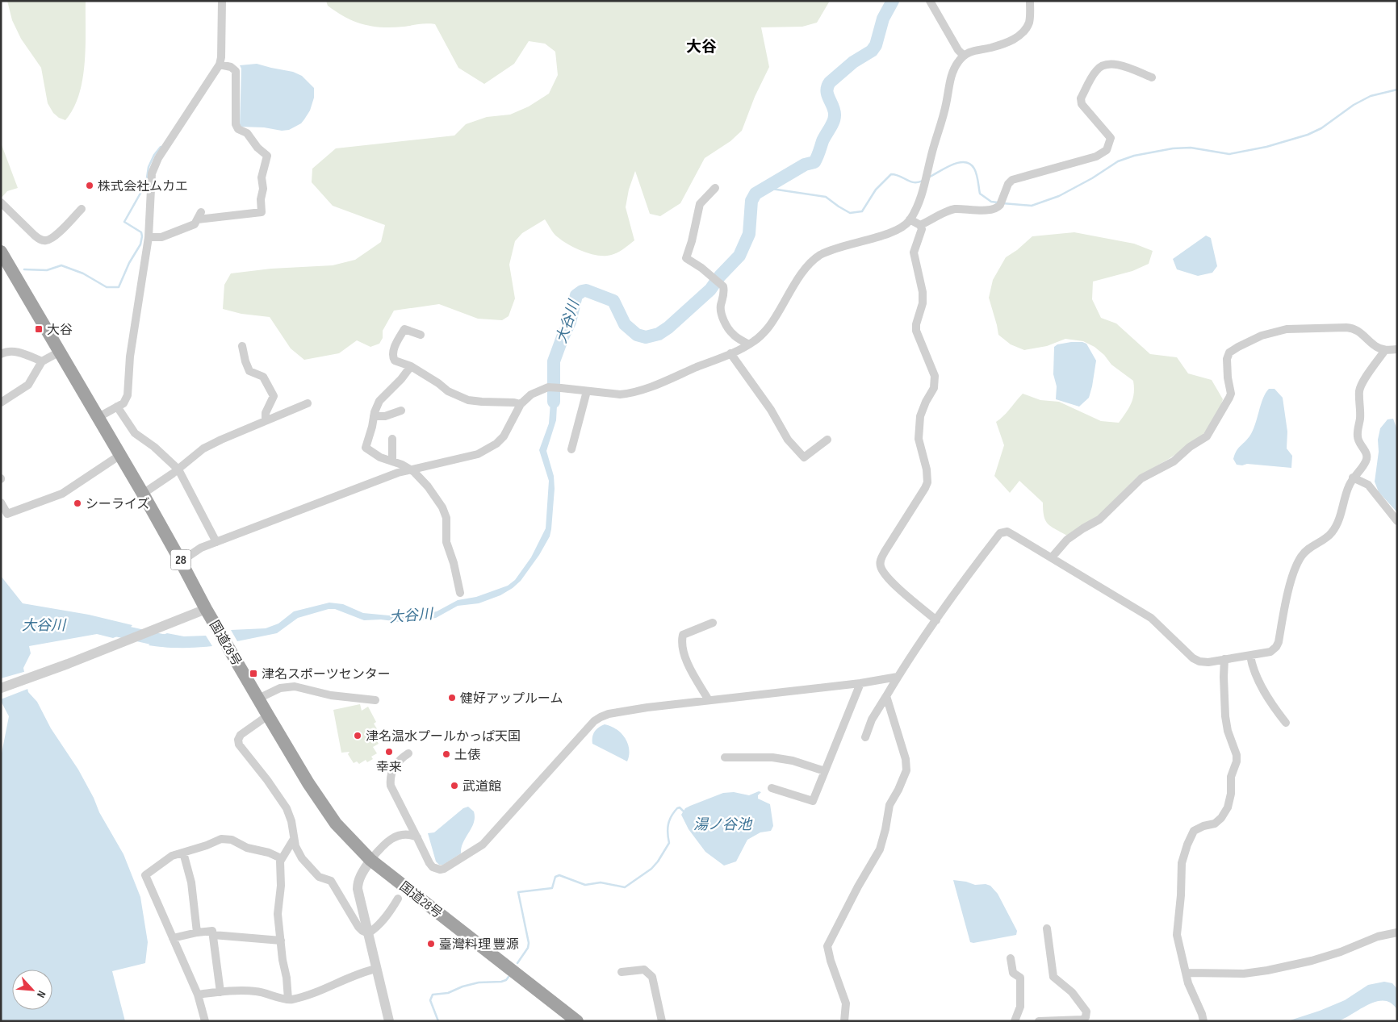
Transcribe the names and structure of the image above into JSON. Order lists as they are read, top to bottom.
{
  "streets": {
    "highway": ["28", "国道28号"]
  },
  "districts": ["大谷"],
  "water": ["大谷川", "湯ノ谷池"],
  "places": {
    "other": [
      "株式会社ムカエ",
      "シーライズ",
      "健好アップルーム",
      "津名温水プールかっぱ天国",
      "幸来",
      "土俵",
      "武道館",
      "臺灣料理 豐源"
    ],
    "transit": ["大谷", "津名スポーツセンター"]
  },
  "north": "bottom right"
}
